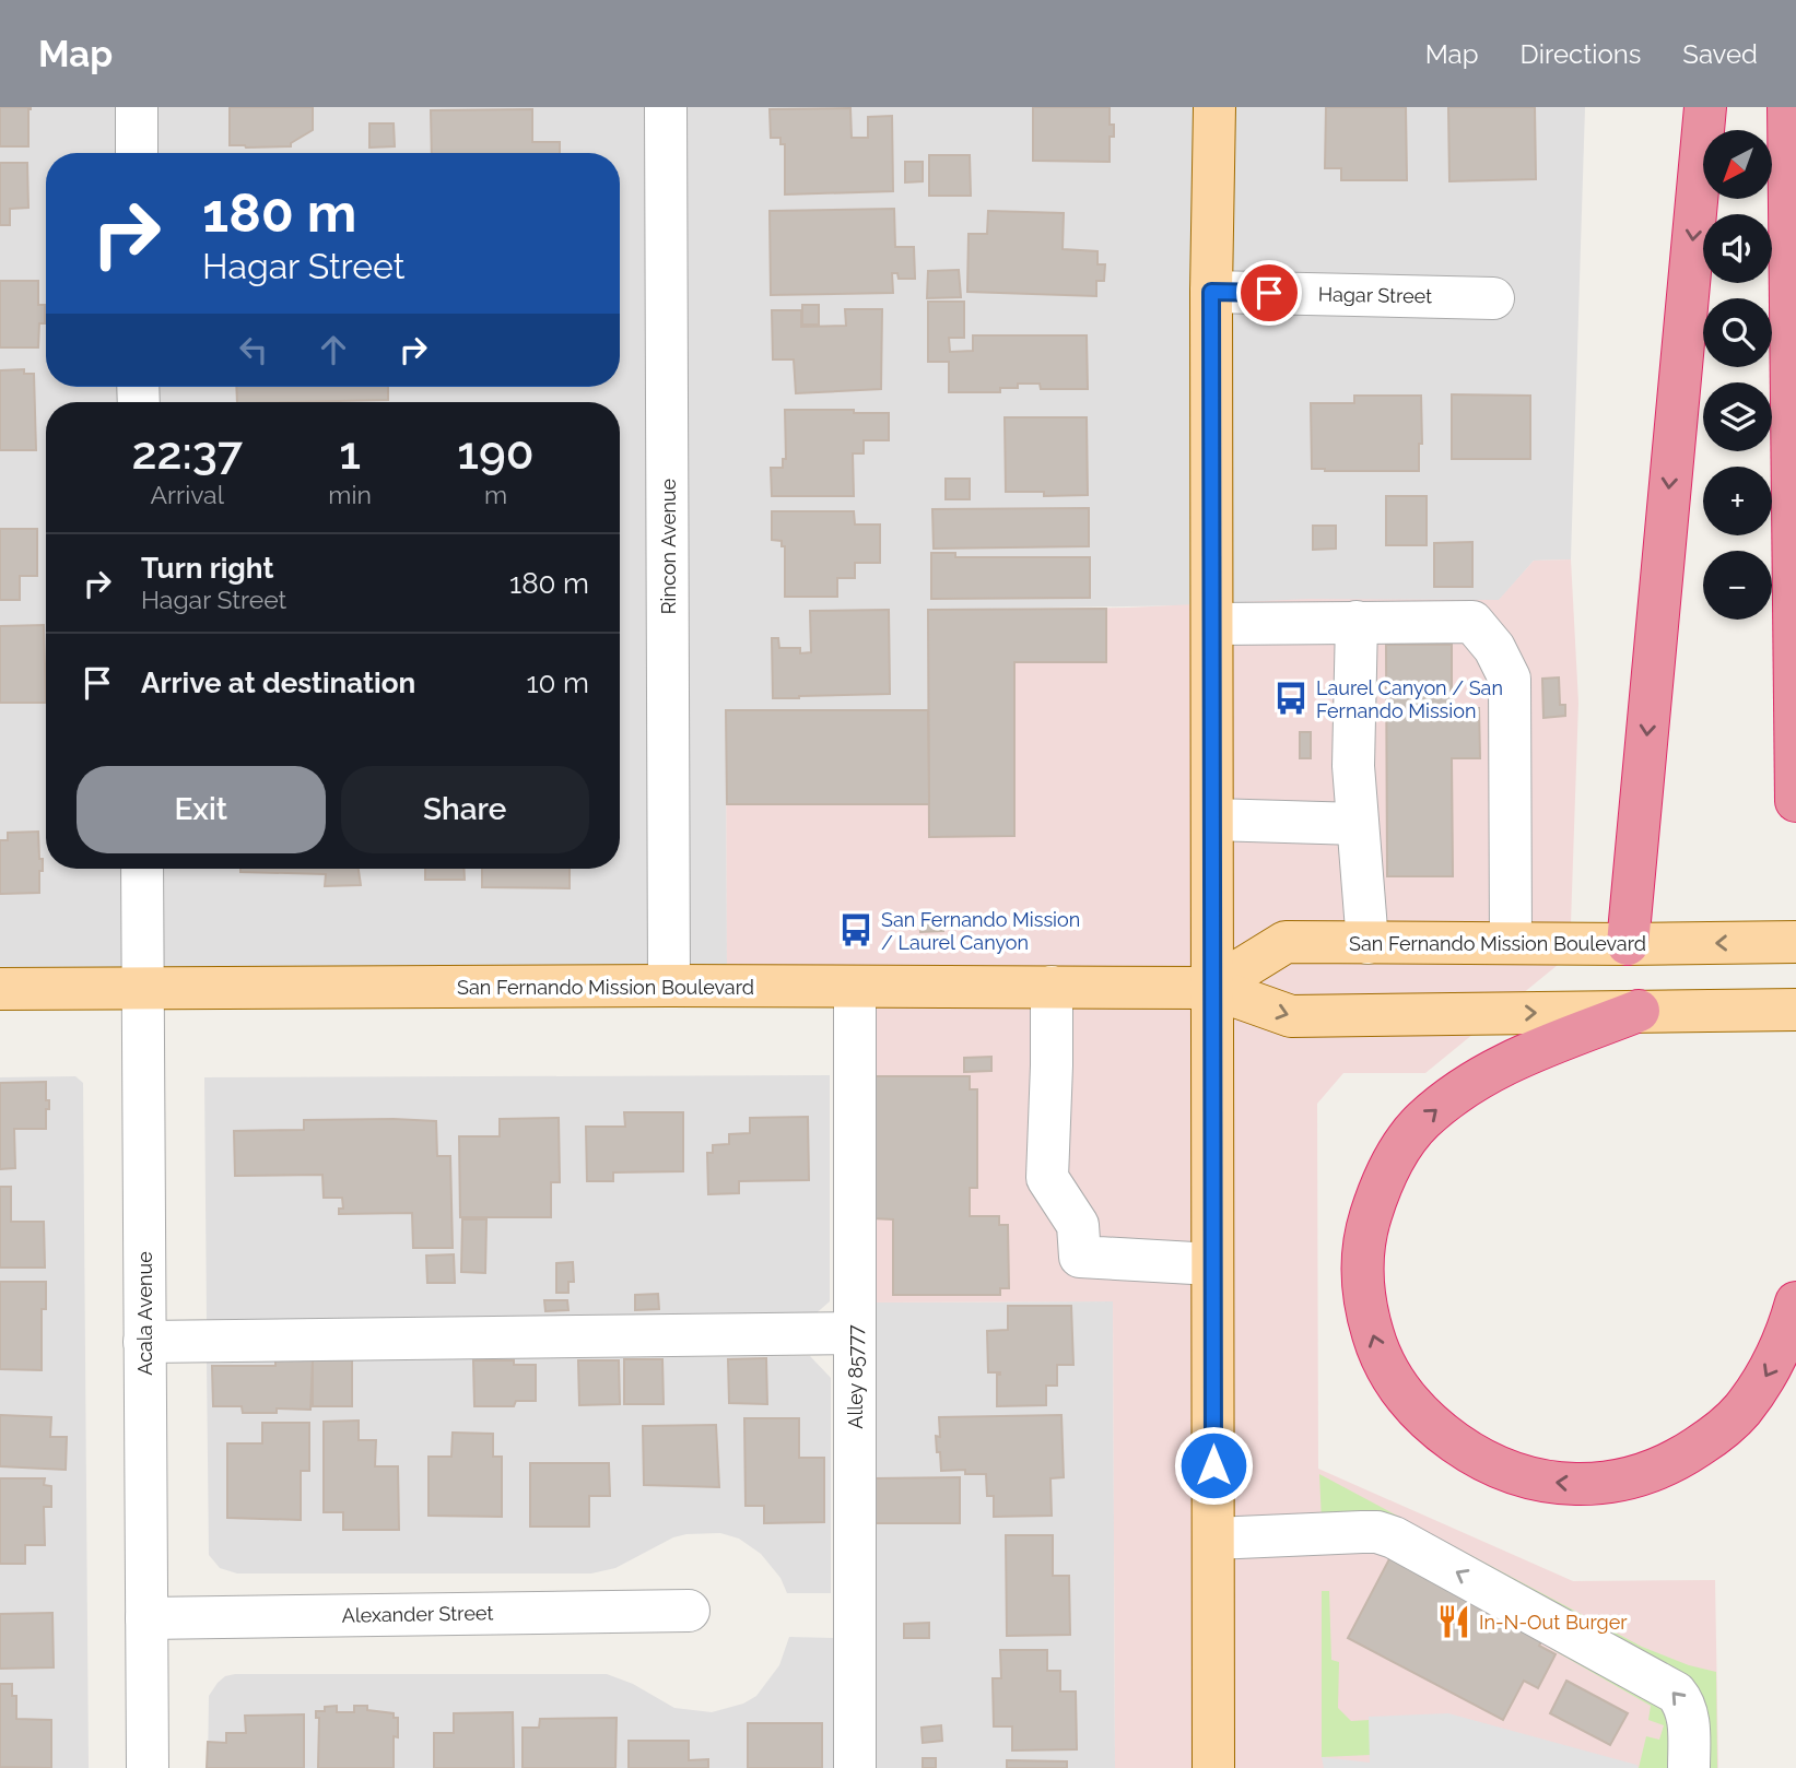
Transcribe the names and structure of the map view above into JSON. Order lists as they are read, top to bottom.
{
  "streets": {
    "main road": ["San Fernando Mission Boulevard"],
    "street": [
      "Hagar Street",
      "Rincon Avenue",
      "Acala Avenue",
      "Alley 85777",
      "Alexander Street"
    ]
  },
  "crossings": [
    ["Rincon Avenue", "San Fernando Mission Boulevard"],
    ["San Fernando Mission Boulevard", "Acala Avenue"],
    ["San Fernando Mission Boulevard", "Alley 85777"],
    ["Acala Avenue", "Alexander Street"]
  ],
  "places": {
    "bus stop": ["Laurel Canyon / San Fernando Mission", "San Fernando Mission / Laurel Canyon"],
    "restaurant": ["In-N-Out Burger"]
  },
  "north": "bottom left",
  "page": {
    "header": "Map",
    "nav": ["Map", "Directions", "Saved"],
    "map_buttons": ["+", "−"],
    "turn": ["180 m", "Hagar Street"],
    "eta": [
      "22:37",
      "Arrival",
      "1",
      "min",
      "190",
      "m"
    ],
    "list": [
      {
        "name": "Turn right",
        "note": "Hagar Street",
        "value": "180 m"
      },
      {
        "name": "Arrive at destination",
        "value": "10 m"
      }
    ],
    "buttons": ["Exit", "Share"]
  }
}
